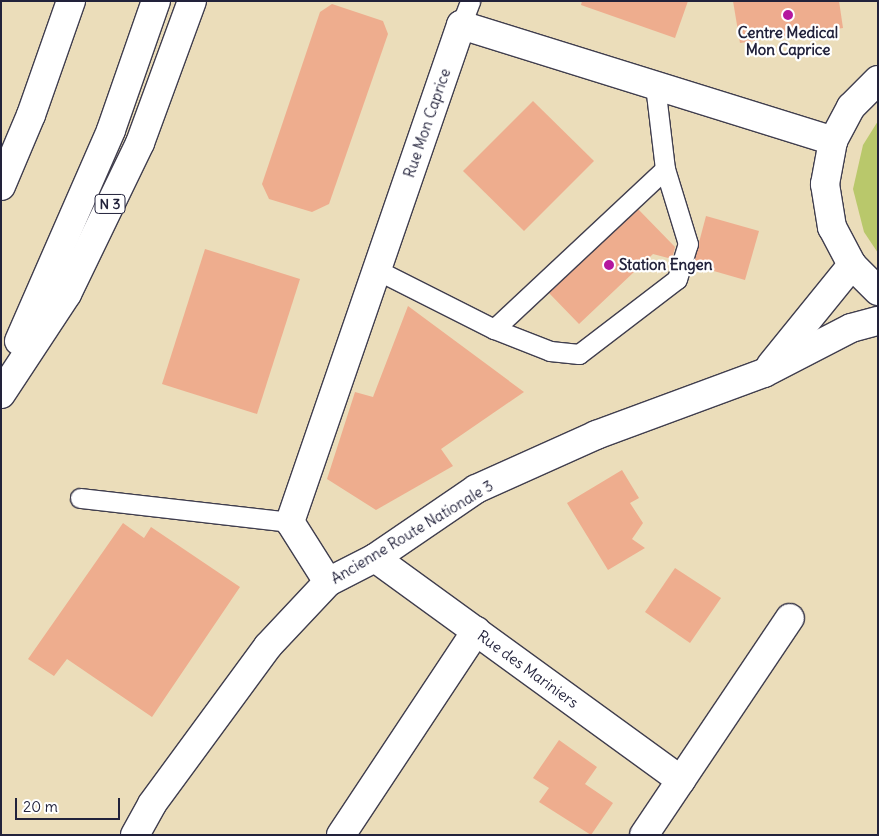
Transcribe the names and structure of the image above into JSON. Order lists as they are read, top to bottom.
{
  "streets": {
    "main road": [
      "Rue Mon Caprice",
      "N 3",
      "Ancienne Route Nationale 3",
      "Rue des Mariniers"
    ]
  },
  "crossings": [
    ["Ancienne Route Nationale 3", "Rue des Mariniers"]
  ],
  "places": ["Centre Medical Mon Caprice", "Station Engen"],
  "scale_bar": "20 m"
}
